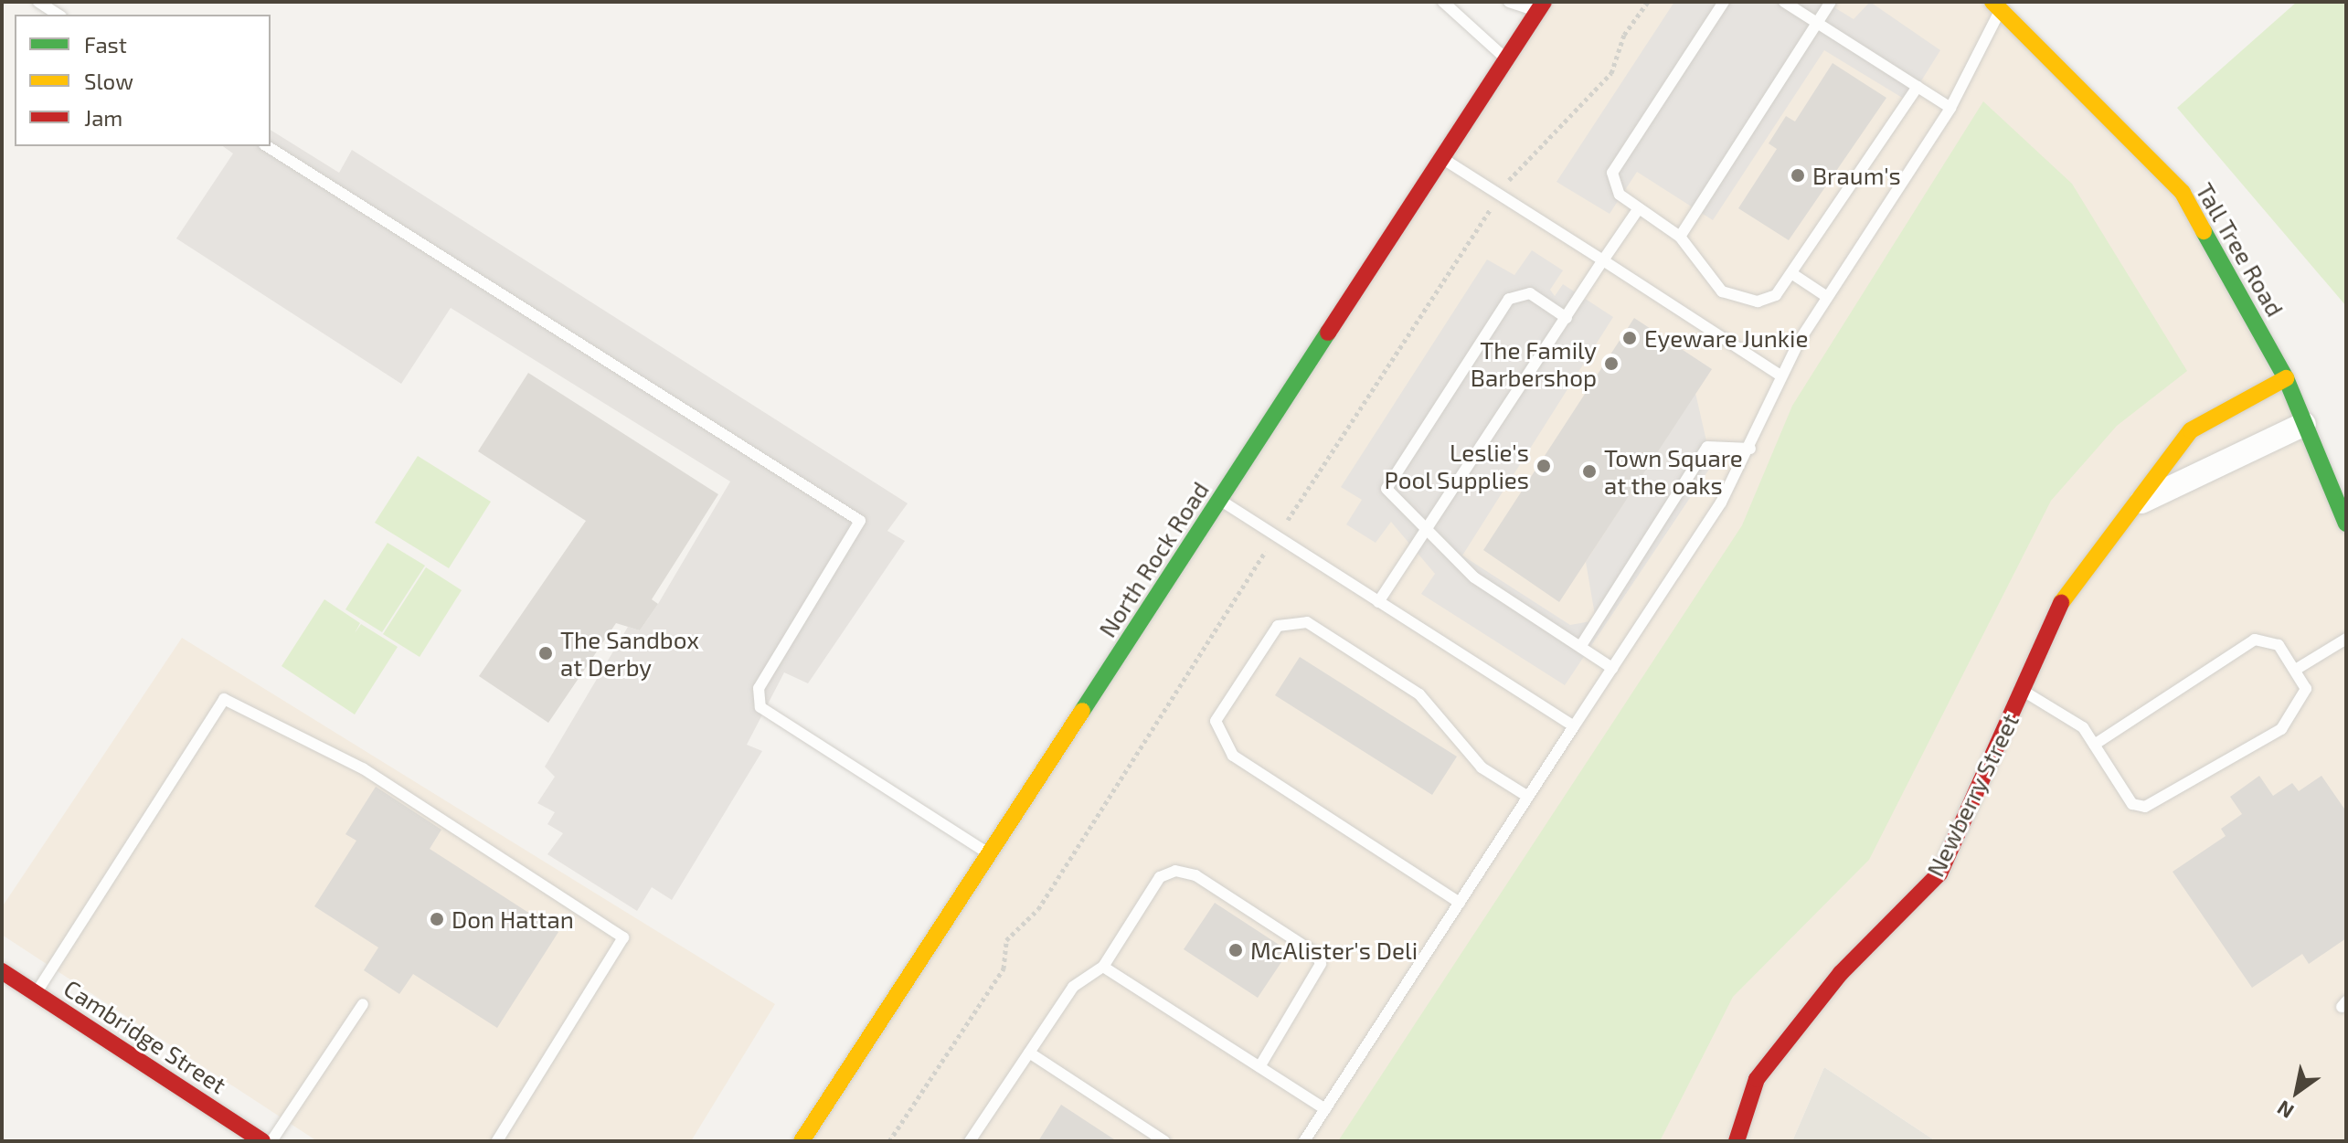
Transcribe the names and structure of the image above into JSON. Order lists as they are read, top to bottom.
{
  "streets": {
    "street": [
      "Tall Tree Road",
      "North Rock Road",
      "Newberry Street",
      "Cambridge Street"
    ]
  },
  "crossings": [
    ["Tall Tree Road", "Newberry Street"]
  ],
  "places": [
    "Braum's",
    "Eyeware Junkie",
    "The Family Barbershop",
    "Leslie's Pool Supplies",
    "Town Square at the oaks",
    "The Sandbox at Derby",
    "Don Hattan",
    "McAlister's Deli"
  ],
  "legend": ["Fast", "Slow", "Jam"],
  "north": "bottom left"
}
